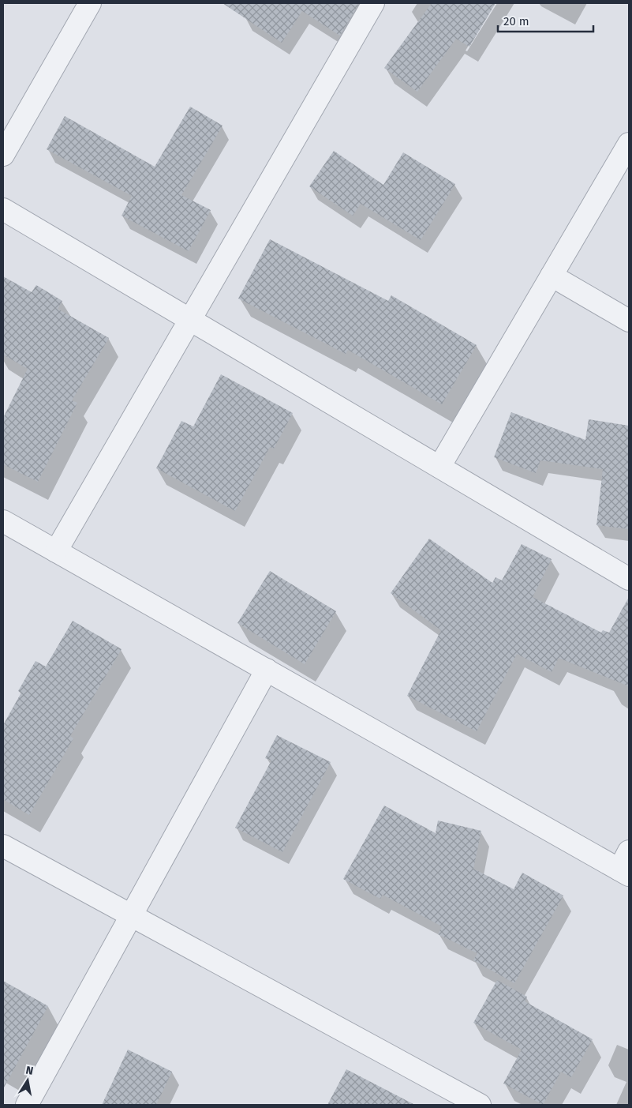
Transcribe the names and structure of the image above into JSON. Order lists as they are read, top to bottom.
{
  "scale_bar": "20 m",
  "north": "top"
}
